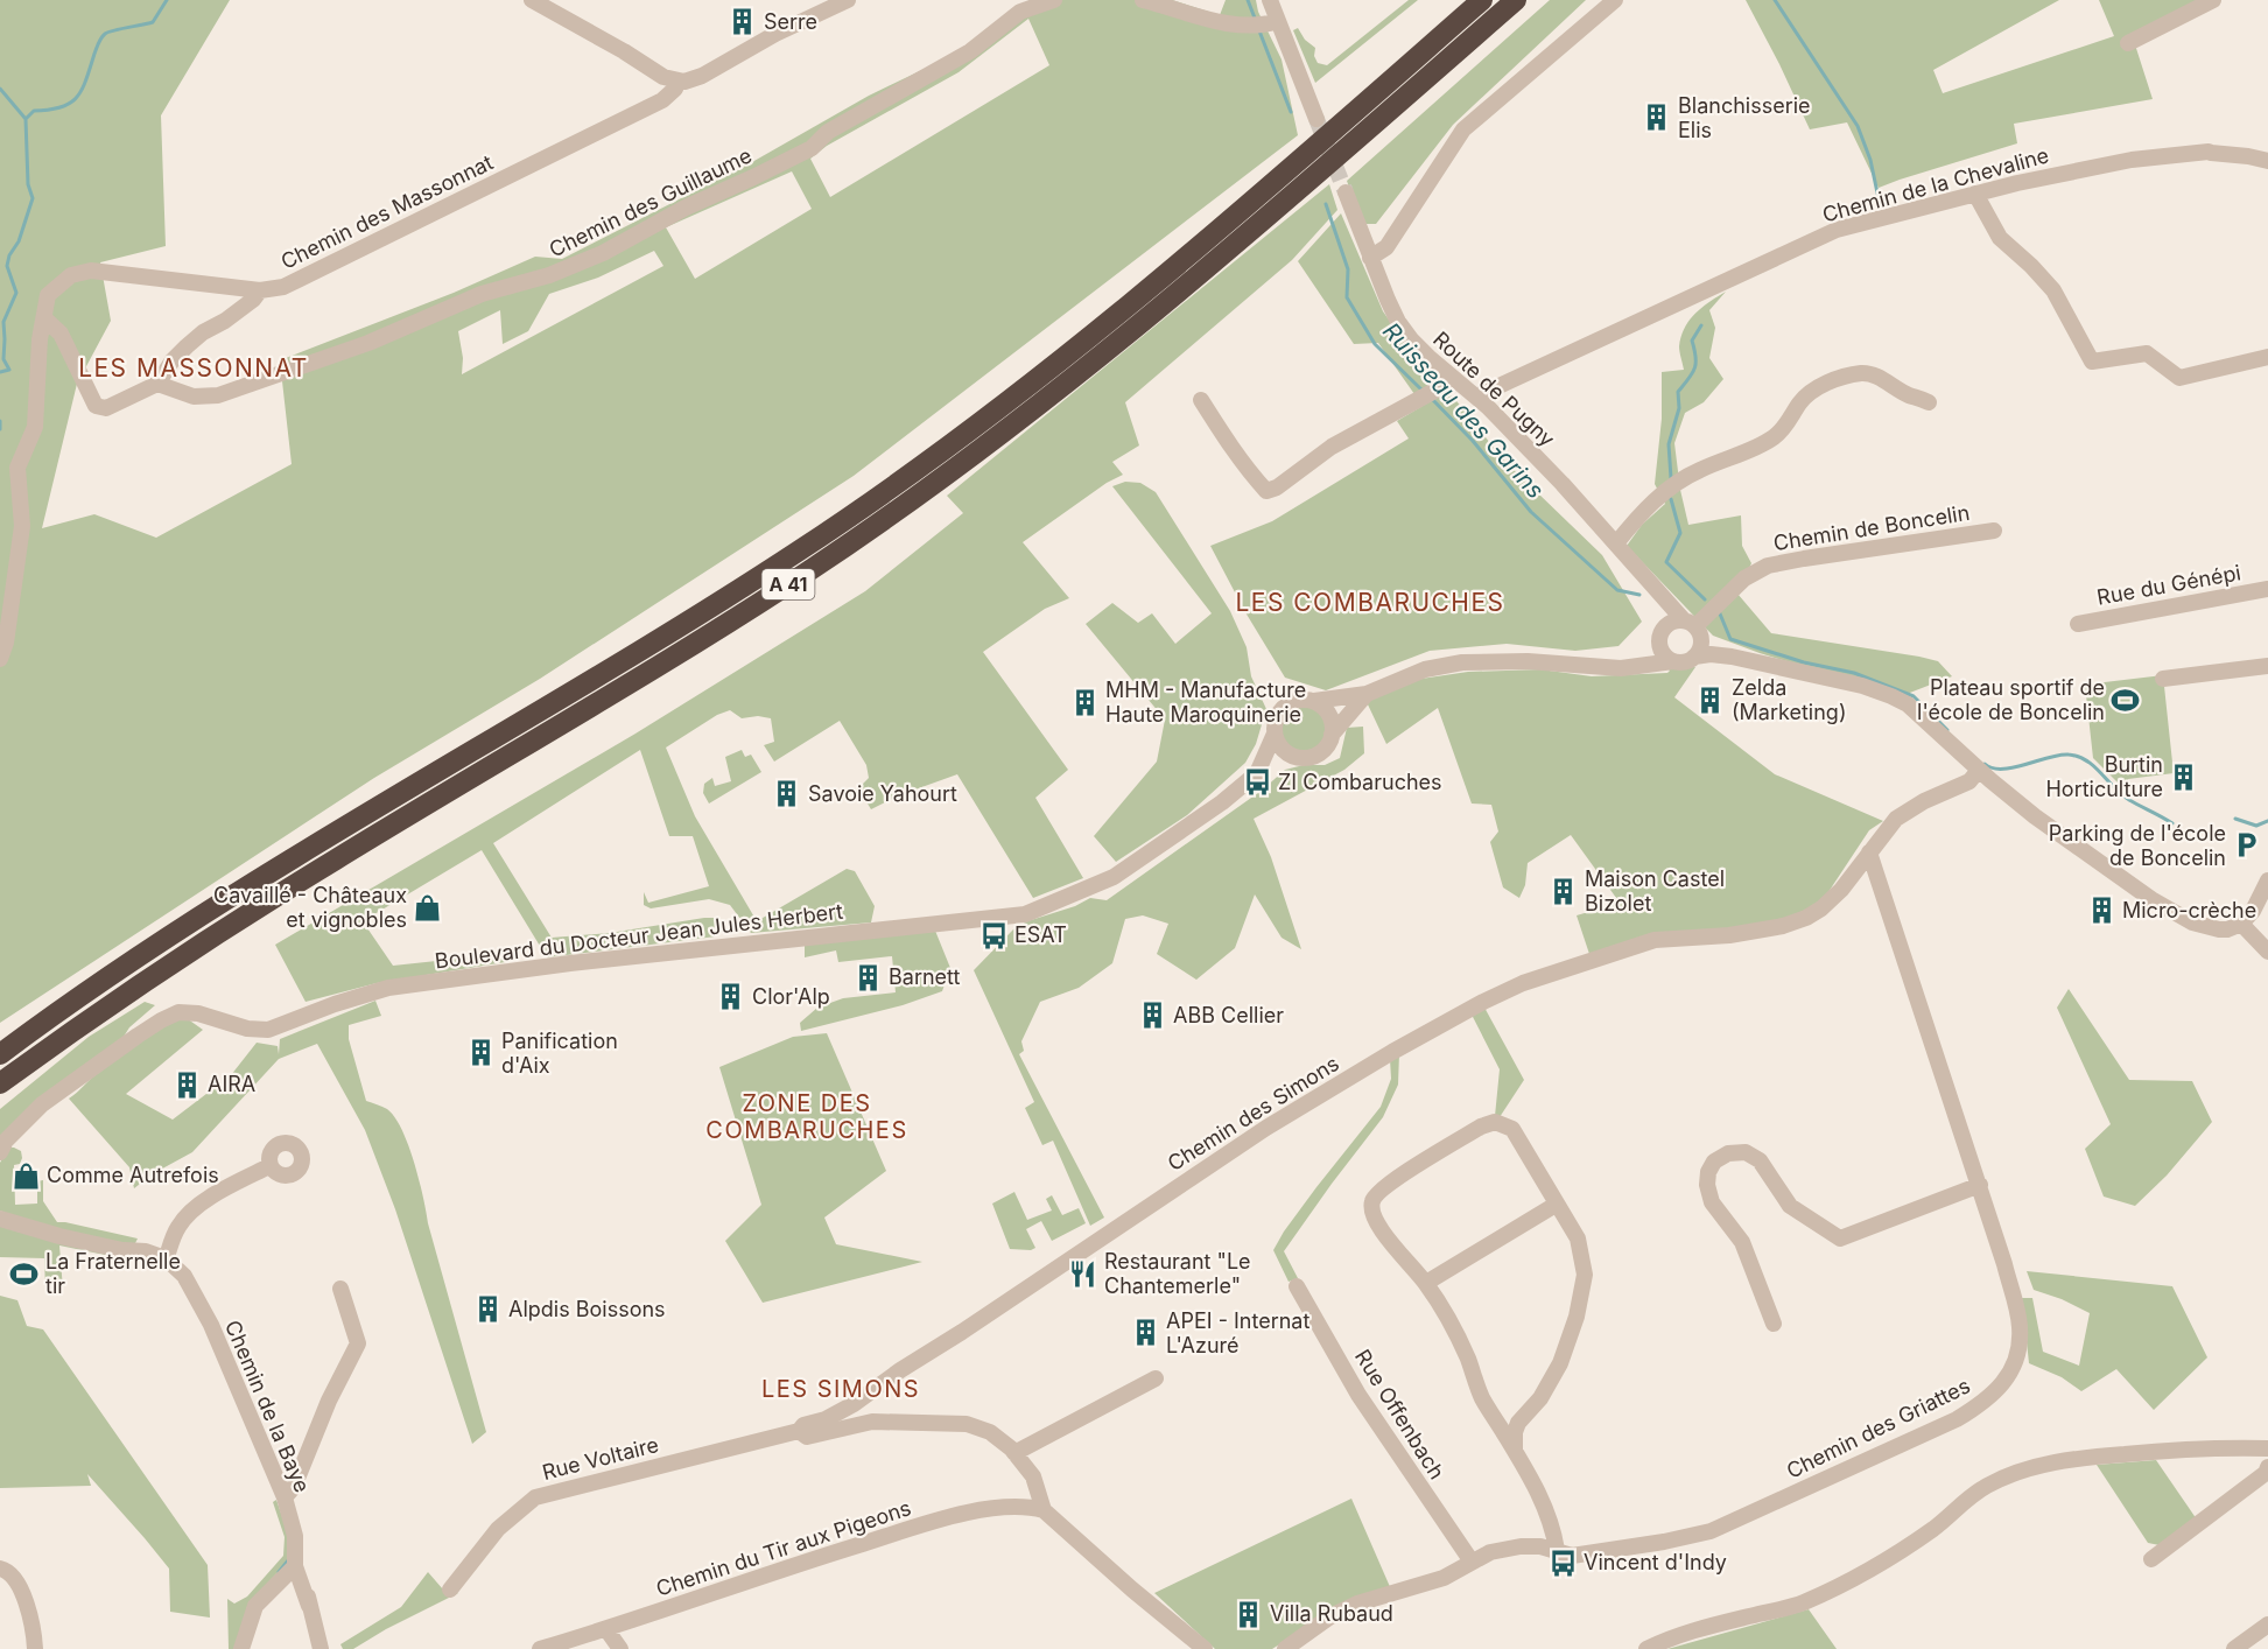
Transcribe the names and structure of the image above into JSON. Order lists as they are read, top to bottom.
{
  "streets": {
    "highway": ["A 41"],
    "street": [
      "Chemin de la Chevaline",
      "Chemin des Guillaume",
      "Chemin des Massonnat",
      "Route de Pugny",
      "Chemin de Boncelin",
      "Rue du Génépi",
      "Boulevard du Docteur Jean Jules Herbert",
      "Chemin des Simons",
      "Chemin de la Baye",
      "Rue Offenbach",
      "Chemin des Griattes",
      "Rue Voltaire",
      "Chemin du Tir aux Pigeons"
    ]
  },
  "crossings": [
    ["Chemin de la Chevaline", "Route de Pugny"],
    ["Route de Pugny", "Chemin de Boncelin"],
    ["Route de Pugny", "Chemin des Simons"],
    ["Chemin des Simons", "Chemin des Griattes"],
    ["Chemin des Simons", "Rue Voltaire"],
    ["Rue Offenbach", "Chemin des Griattes"]
  ],
  "districts": [
    "LES MASSONNAT",
    "LES COMBARUCHES",
    "ZONE DES COMBARUCHES",
    "LES SIMONS"
  ],
  "water": ["Ruisseau des Garins"],
  "places": {
    "building": [
      "Serre",
      "Blanchisserie Elis",
      "Zelda (Marketing)",
      "MHM - Manufacture Haute Maroquinerie",
      "Burtin Horticulture",
      "Savoie Yahourt",
      "Maison Castel Bizolet",
      "Micro-crèche",
      "Barnett",
      "Clor'Alp",
      "ABB Cellier",
      "Panification d'Aix",
      "AIRA",
      "Alpdis Boissons",
      "APEI - Internat L'Azuré",
      "Villa Rubaud"
    ],
    "sports": ["Plateau sportif de l'école de Boncelin", "La Fraternelle tir"],
    "bus stop": ["ZI Combaruches", "ESAT", "Vincent d'Indy"],
    "parking": ["Parking de l'école de Boncelin"],
    "shop": ["Cavaillé - Châteaux et vignobles", "Comme Autrefois"],
    "restaurant": ["Restaurant \"Le Chantemerle\""]
  }
}
